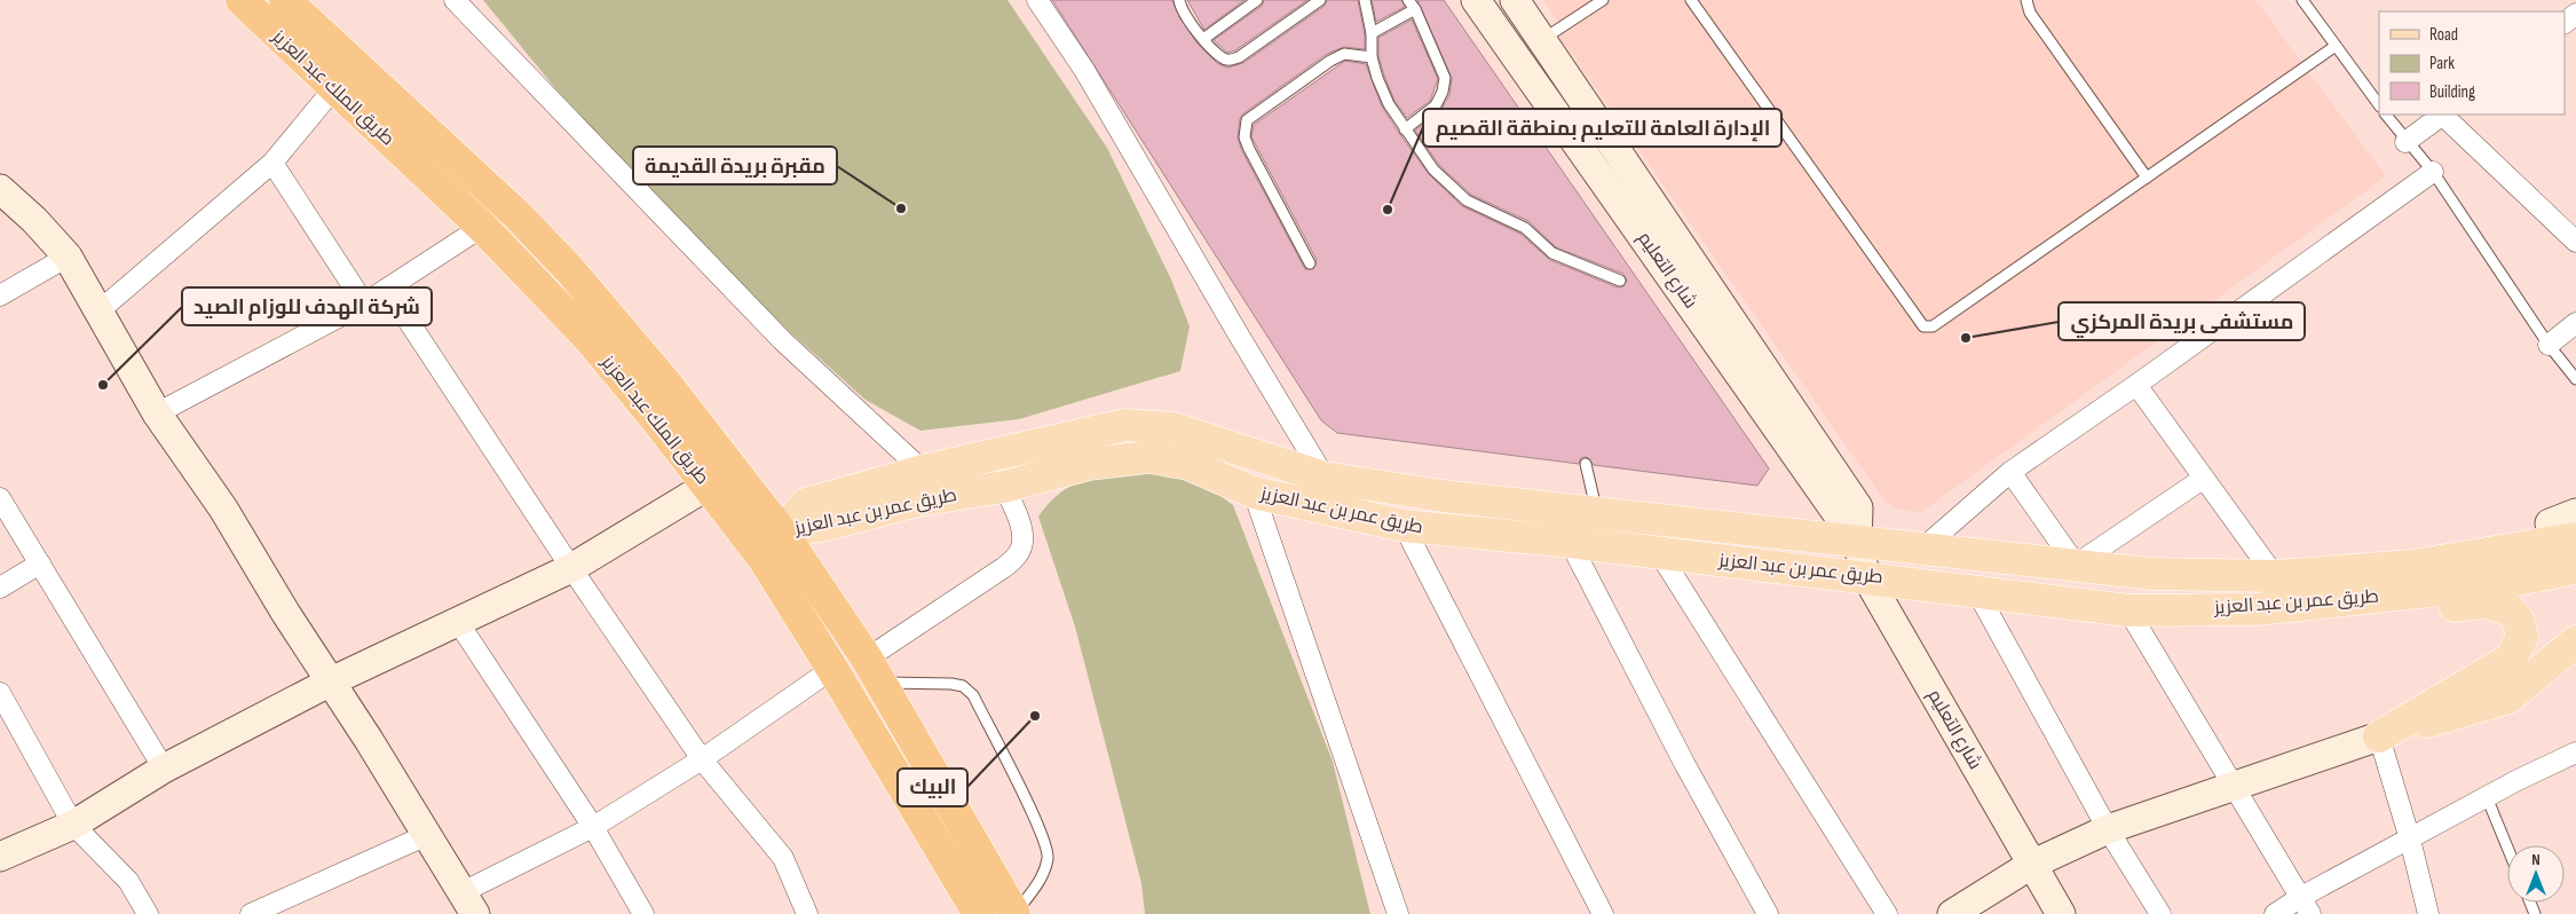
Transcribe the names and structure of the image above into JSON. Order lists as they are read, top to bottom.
{
  "streets": {
    "highway": ["طريق الملك عبد العزيز"],
    "main road": ["طريق عمر بن عبد العزيز"],
    "street": ["شارع التعليم"]
  },
  "crossings": [
    ["طريق الملك عبد العزيز", "طريق عمر بن عبد العزيز"],
    ["شارع التعليم", "طريق عمر بن عبد العزيز"]
  ],
  "places": [
    "مقبرة بريدة القديمة",
    "الإدارة العامة للتعليم بمنطقة القصيم",
    "مستشفى بريدة المركزي",
    "شركة الهدف للوزام الصيد",
    "البيك"
  ],
  "legend": ["Road", "Park", "Building"],
  "north": "top"
}
